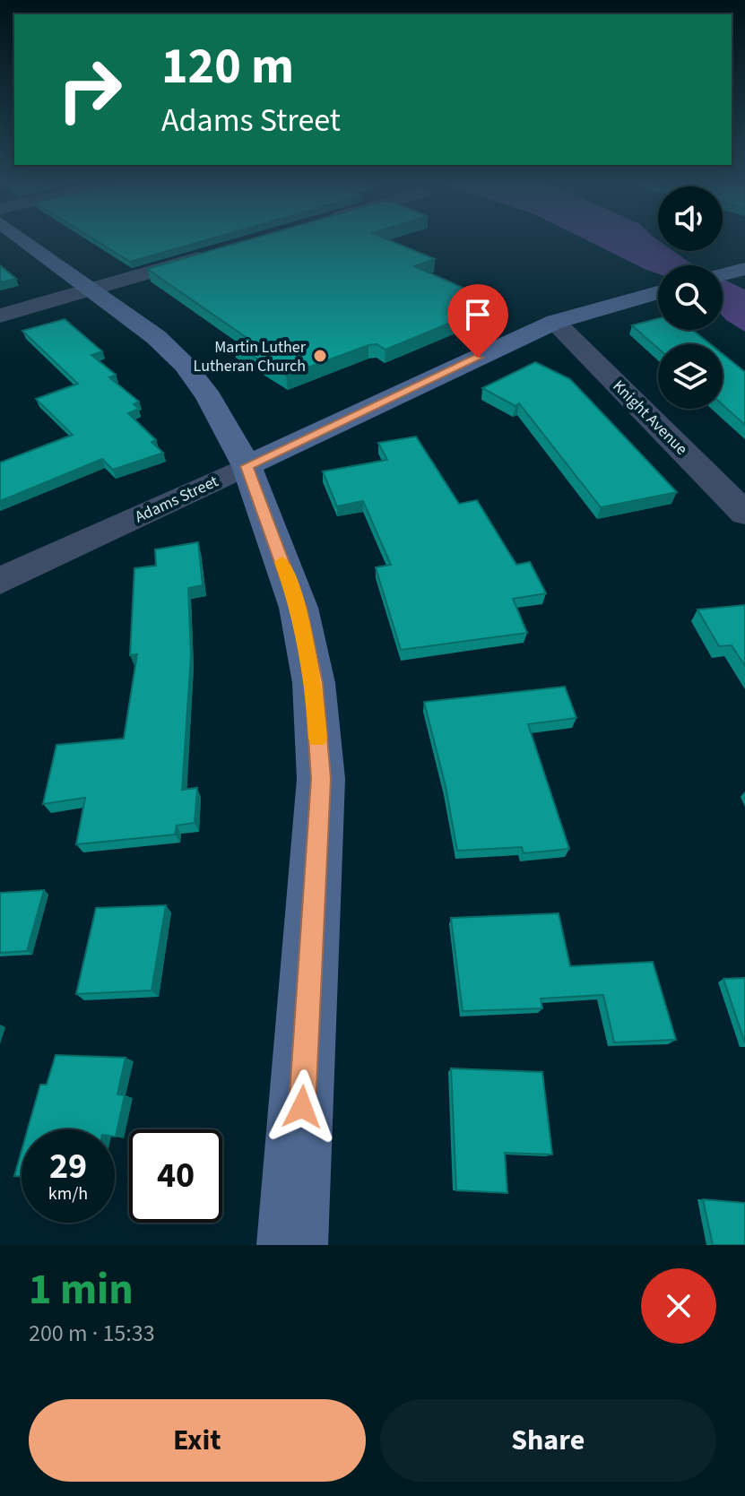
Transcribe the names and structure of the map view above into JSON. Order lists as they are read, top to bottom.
{
  "streets": {
    "street": ["Knight Avenue", "Adams Street"]
  },
  "crossings": [
    ["Knight Avenue", "Adams Street"]
  ],
  "places": ["Martin Luther Lutheran Church"],
  "page": {
    "turn": ["120 m", "Adams Street"],
    "speed": "29 km/h",
    "limit": "40",
    "heading": ["1 min", "200 m · 15:33"],
    "buttons": ["Exit", "Share"]
  }
}
